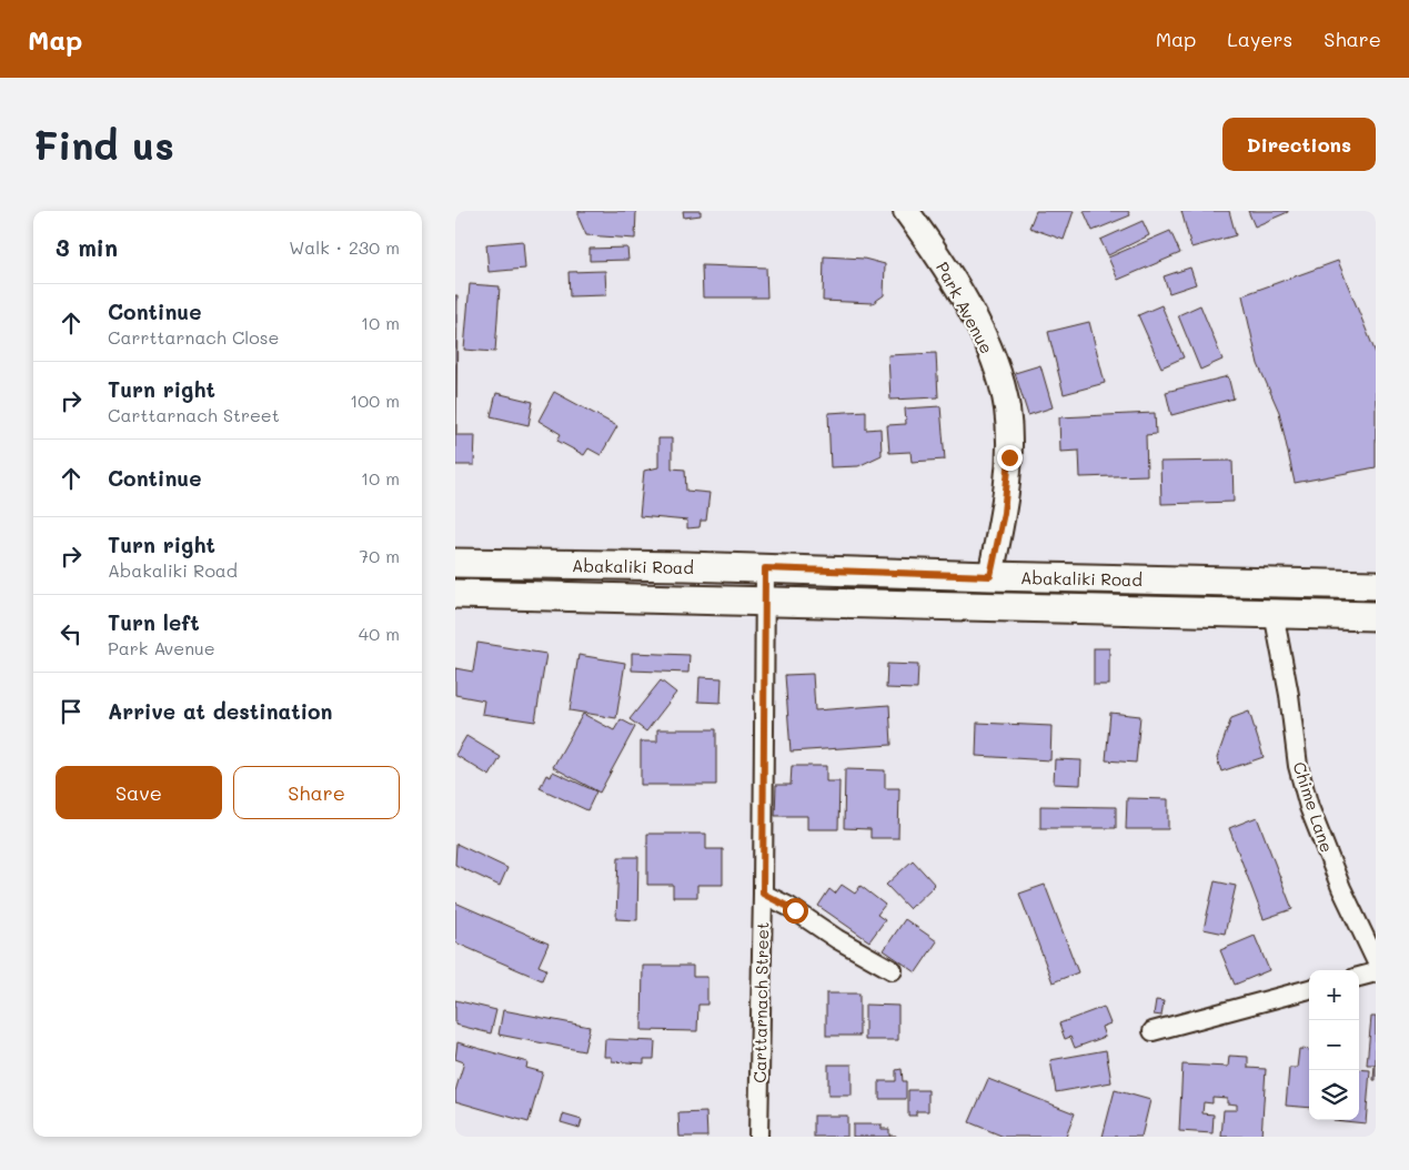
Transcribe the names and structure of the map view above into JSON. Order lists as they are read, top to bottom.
{
  "streets": {
    "main road": ["Abakaliki Road"],
    "street": ["Park Avenue", "Chime Lane", "Carttarnach Street"]
  },
  "crossings": [
    ["Park Avenue", "Abakaliki Road"],
    ["Abakaliki Road", "Chime Lane"],
    ["Abakaliki Road", "Carttarnach Street"]
  ],
  "page": {
    "header": "Map",
    "nav": ["Map", "Layers", "Share"],
    "buttons": [
      "Directions",
      ["Save", "Share"]
    ],
    "title": "Find us",
    "heading": ["3 min", "Walk · 230 m"],
    "list": [
      ["Continue", "Carrttarnach Close", "10 m"],
      ["Turn right", "Carttarnach Street", "100 m"],
      ["Continue", "10 m"],
      ["Turn right", "Abakaliki Road", "70 m"],
      ["Turn left", "Park Avenue", "40 m"],
      "Arrive at destination"
    ],
    "map_buttons": ["+", "−"]
  }
}
